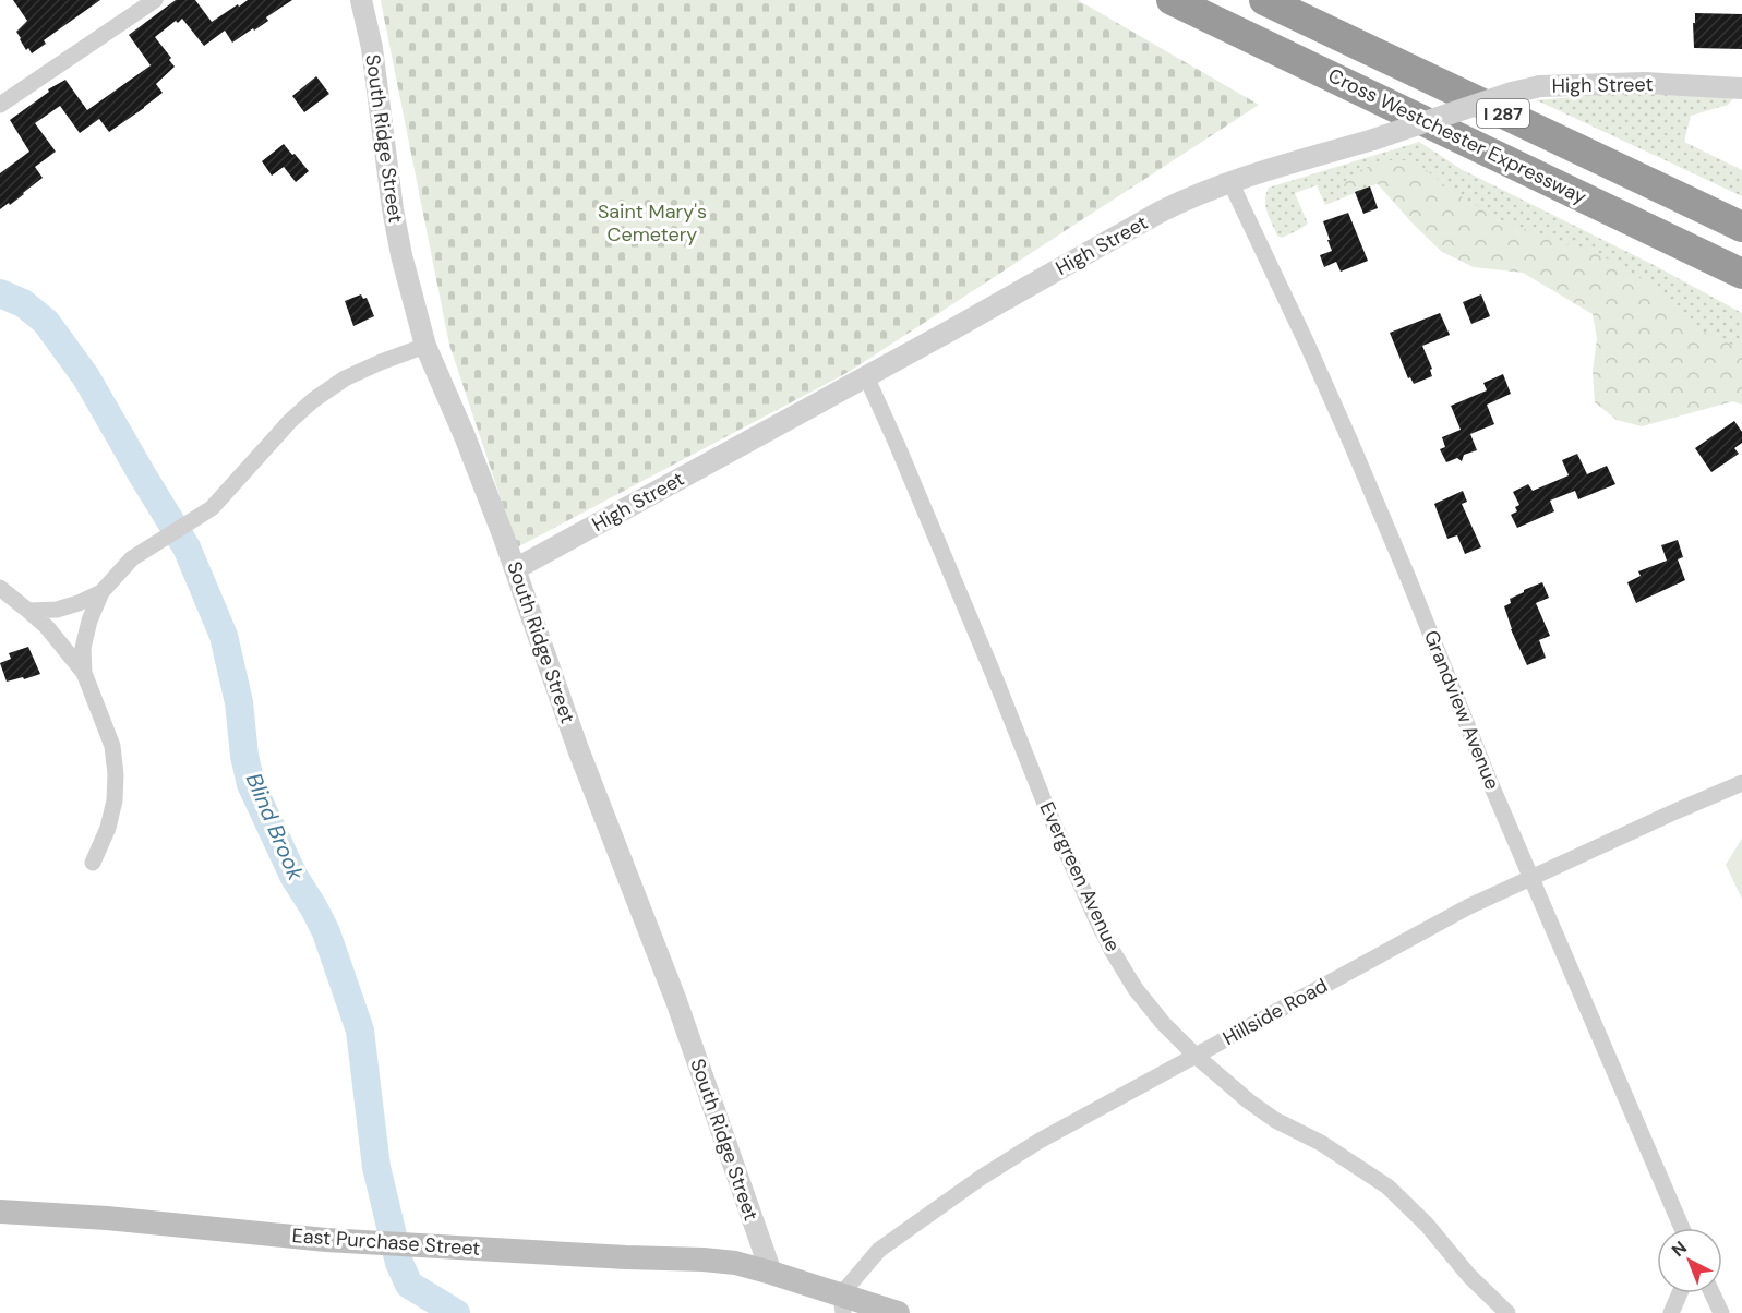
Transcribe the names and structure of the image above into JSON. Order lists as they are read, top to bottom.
{
  "streets": {
    "highway": ["I 287", "Cross Westchester Expressway"],
    "main road": ["East Purchase Street"],
    "street": [
      "High Street",
      "South Ridge Street",
      "Grandview Avenue",
      "Evergreen Avenue",
      "Hillside Road"
    ]
  },
  "crossings": [
    ["High Street", "South Ridge Street"],
    ["High Street", "Grandview Avenue"],
    ["High Street", "Evergreen Avenue"],
    ["South Ridge Street", "East Purchase Street"],
    ["Grandview Avenue", "Hillside Road"],
    ["Evergreen Avenue", "Hillside Road"],
    ["Hillside Road", "East Purchase Street"]
  ],
  "water": ["Blind Brook"],
  "parks": ["Saint Mary's Cemetery"],
  "north": "top left"
}
